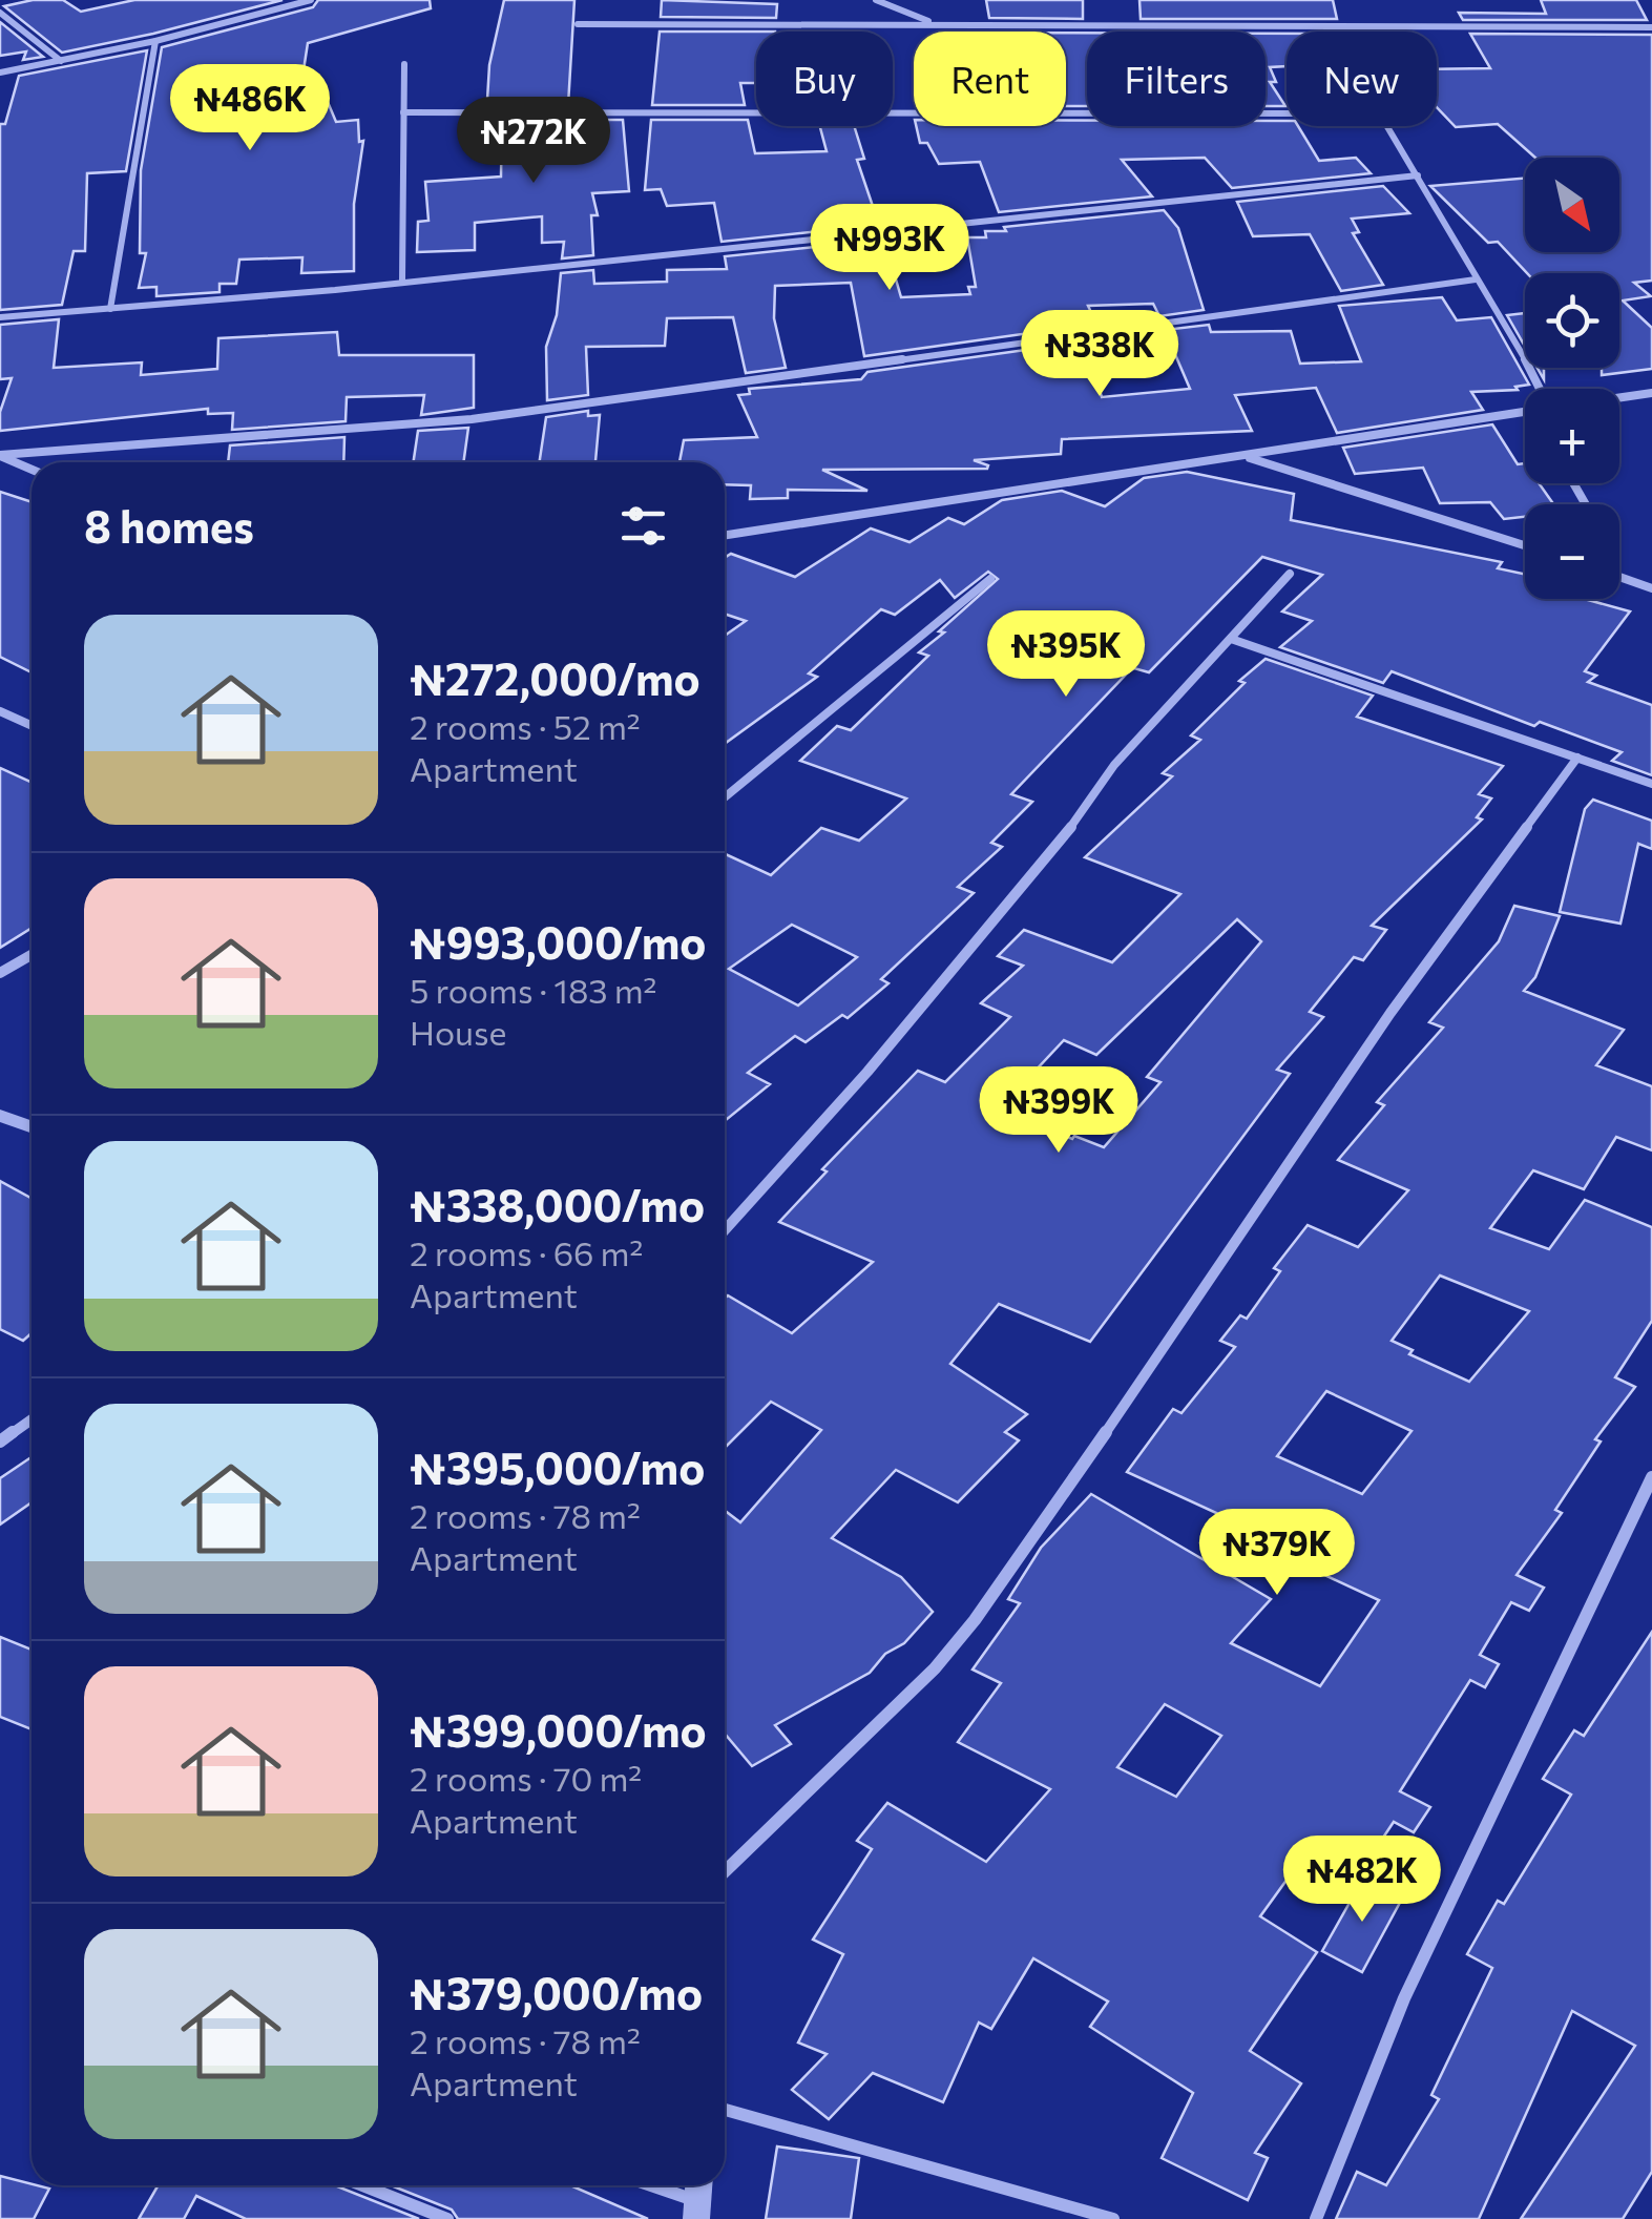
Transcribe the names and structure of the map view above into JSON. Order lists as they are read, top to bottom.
{
  "north": "bottom right",
  "page": {
    "chip": [
      "Buy",
      "Rent",
      "Filters",
      "New"
    ],
    "price": [
      "₦486K",
      "₦272K",
      "₦993K",
      "₦338K",
      "₦395K",
      "₦399K",
      "₦379K",
      "₦482K"
    ],
    "map_buttons": ["+", "−"],
    "heading": "8 homes",
    "list": [
      {
        "name": "₦272,000/mo",
        "note": "2 rooms · 52 m² · Apartment"
      },
      {
        "name": "₦993,000/mo",
        "note": "5 rooms · 183 m² · House"
      },
      {
        "name": "₦338,000/mo",
        "note": "2 rooms · 66 m² · Apartment"
      },
      {
        "name": "₦395,000/mo",
        "note": "2 rooms · 78 m² · Apartment"
      },
      {
        "name": "₦399,000/mo",
        "note": "2 rooms · 70 m² · Apartment"
      },
      {
        "name": "₦379,000/mo",
        "note": "2 rooms · 78 m² · Apartment"
      }
    ]
  }
}
